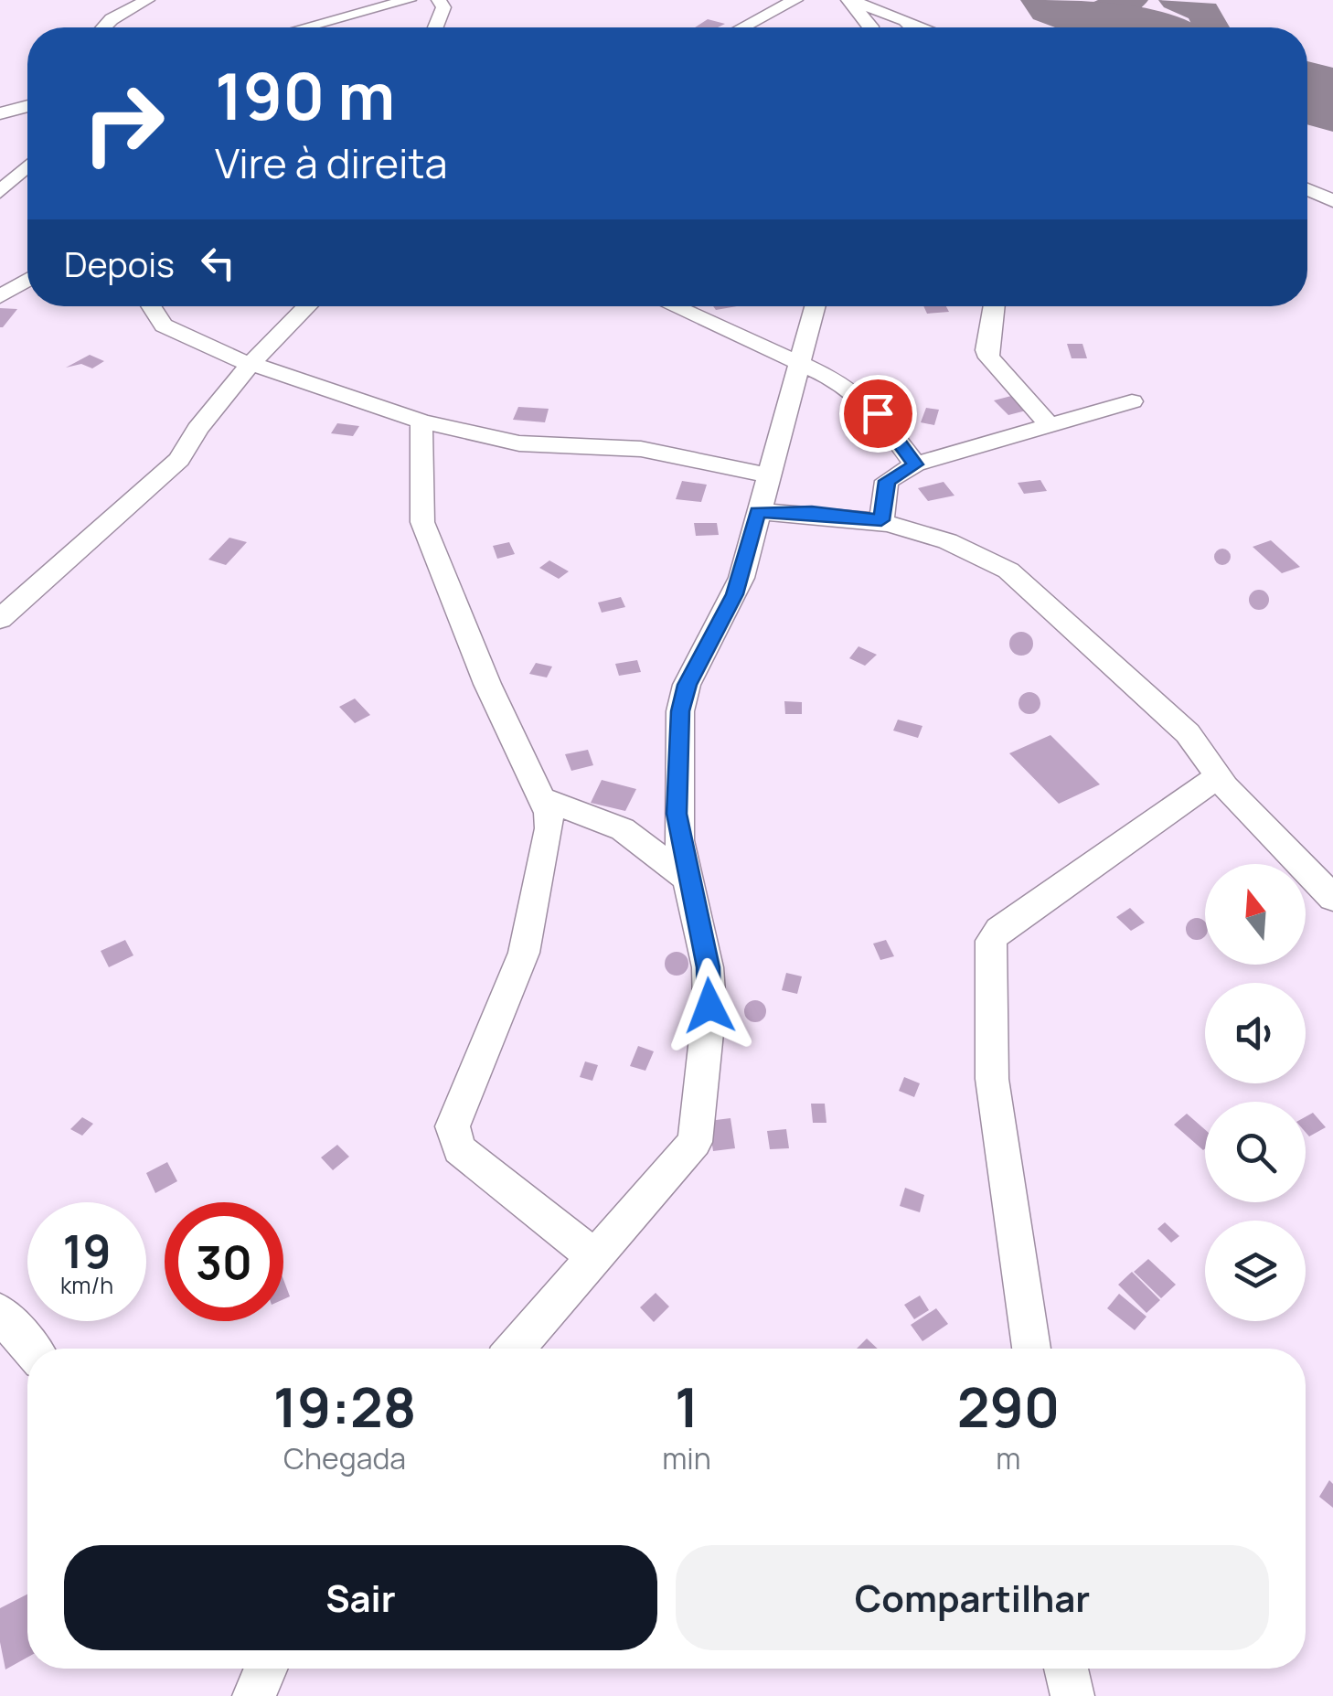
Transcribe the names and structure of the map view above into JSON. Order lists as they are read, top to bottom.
{
  "north": "top",
  "page": {
    "turn": ["190 m", "Vire à direita"],
    "then": "Depois",
    "speed": "19 km/h",
    "limit": "30",
    "eta": [
      "19:28",
      "Chegada",
      "1",
      "min",
      "290",
      "m"
    ],
    "buttons": ["Sair", "Compartilhar"]
  }
}
